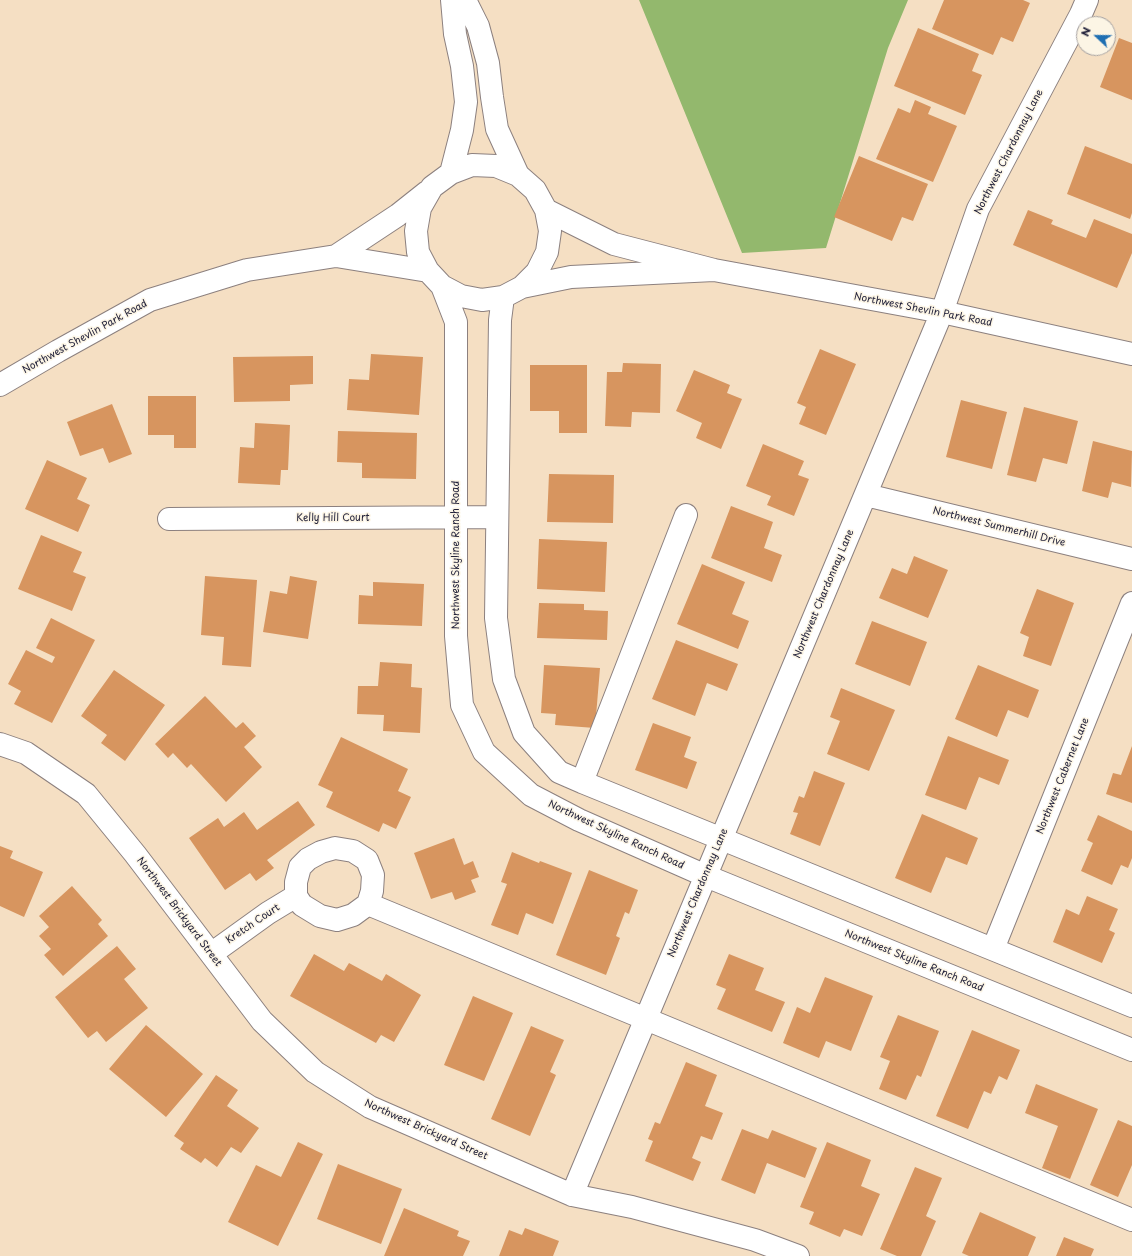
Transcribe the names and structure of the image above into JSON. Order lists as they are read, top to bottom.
{
  "streets": {
    "street": [
      "Northwest Chardonnay Lane",
      "Northwest Shevlin Park Road",
      "Kelly Hill Court",
      "Northwest Summerhill Drive",
      "Northwest Skyline Ranch Road",
      "Northwest Cabernet Lane",
      "Northwest Brickyard Street",
      "Kretch Court"
    ]
  },
  "crossings": [
    ["Northwest Chardonnay Lane", "Northwest Shevlin Park Road"],
    ["Northwest Chardonnay Lane", "Northwest Summerhill Drive"],
    ["Northwest Chardonnay Lane", "Northwest Skyline Ranch Road"],
    ["Northwest Chardonnay Lane", "Northwest Brickyard Street"],
    ["Northwest Shevlin Park Road", "Northwest Skyline Ranch Road"],
    ["Kelly Hill Court", "Northwest Skyline Ranch Road"],
    ["Northwest Brickyard Street", "Kretch Court"]
  ],
  "north": "left"
}
